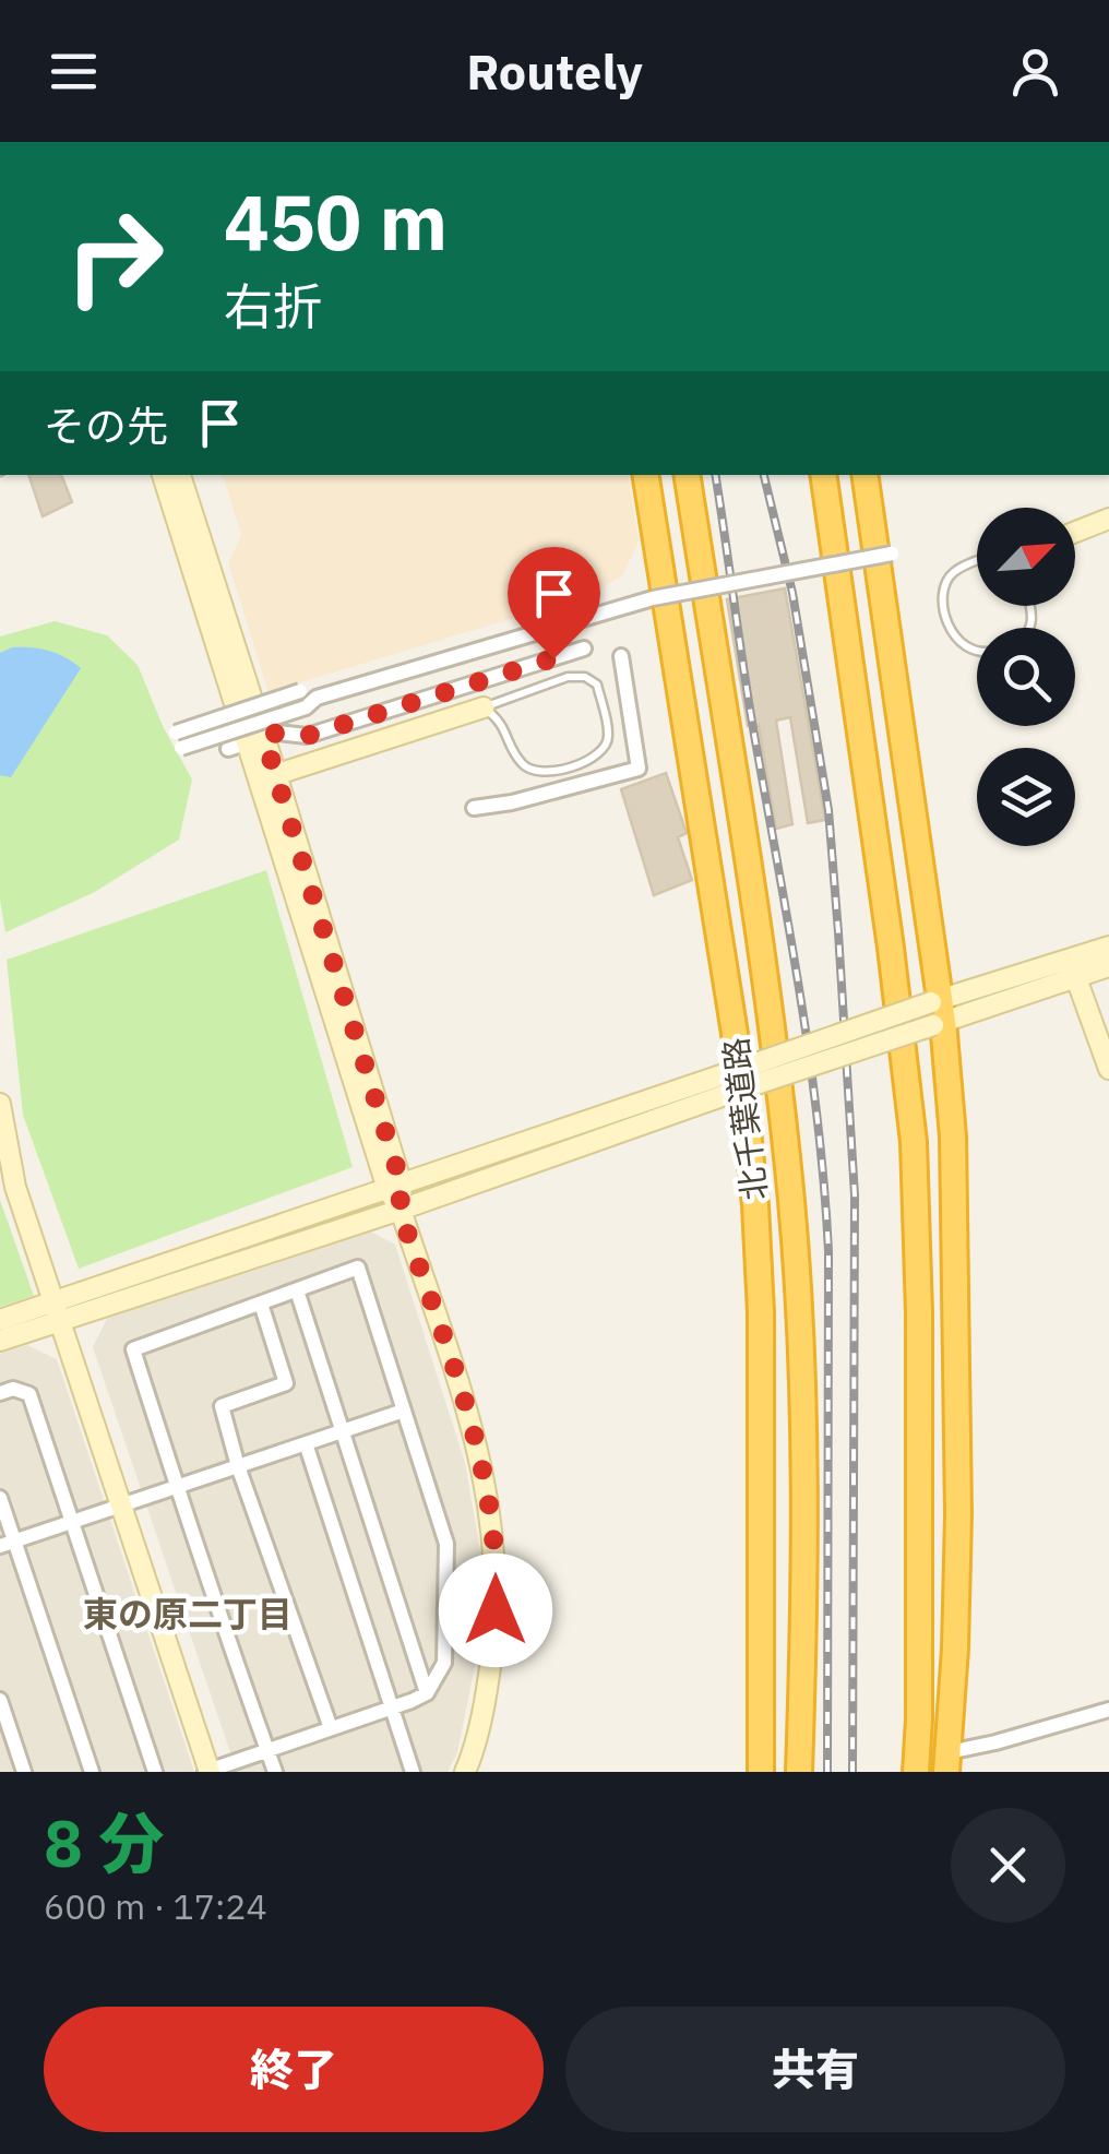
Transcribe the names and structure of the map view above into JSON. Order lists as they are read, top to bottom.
{
  "streets": {
    "highway": ["北千葉道路"]
  },
  "districts": ["東の原二丁目"],
  "north": "top right",
  "page": {
    "header": "Routely",
    "turn": ["450 m", "右折"],
    "then": "その先",
    "heading": ["8 分", "600 m · 17:24"],
    "buttons": ["終了", "共有"]
  }
}
